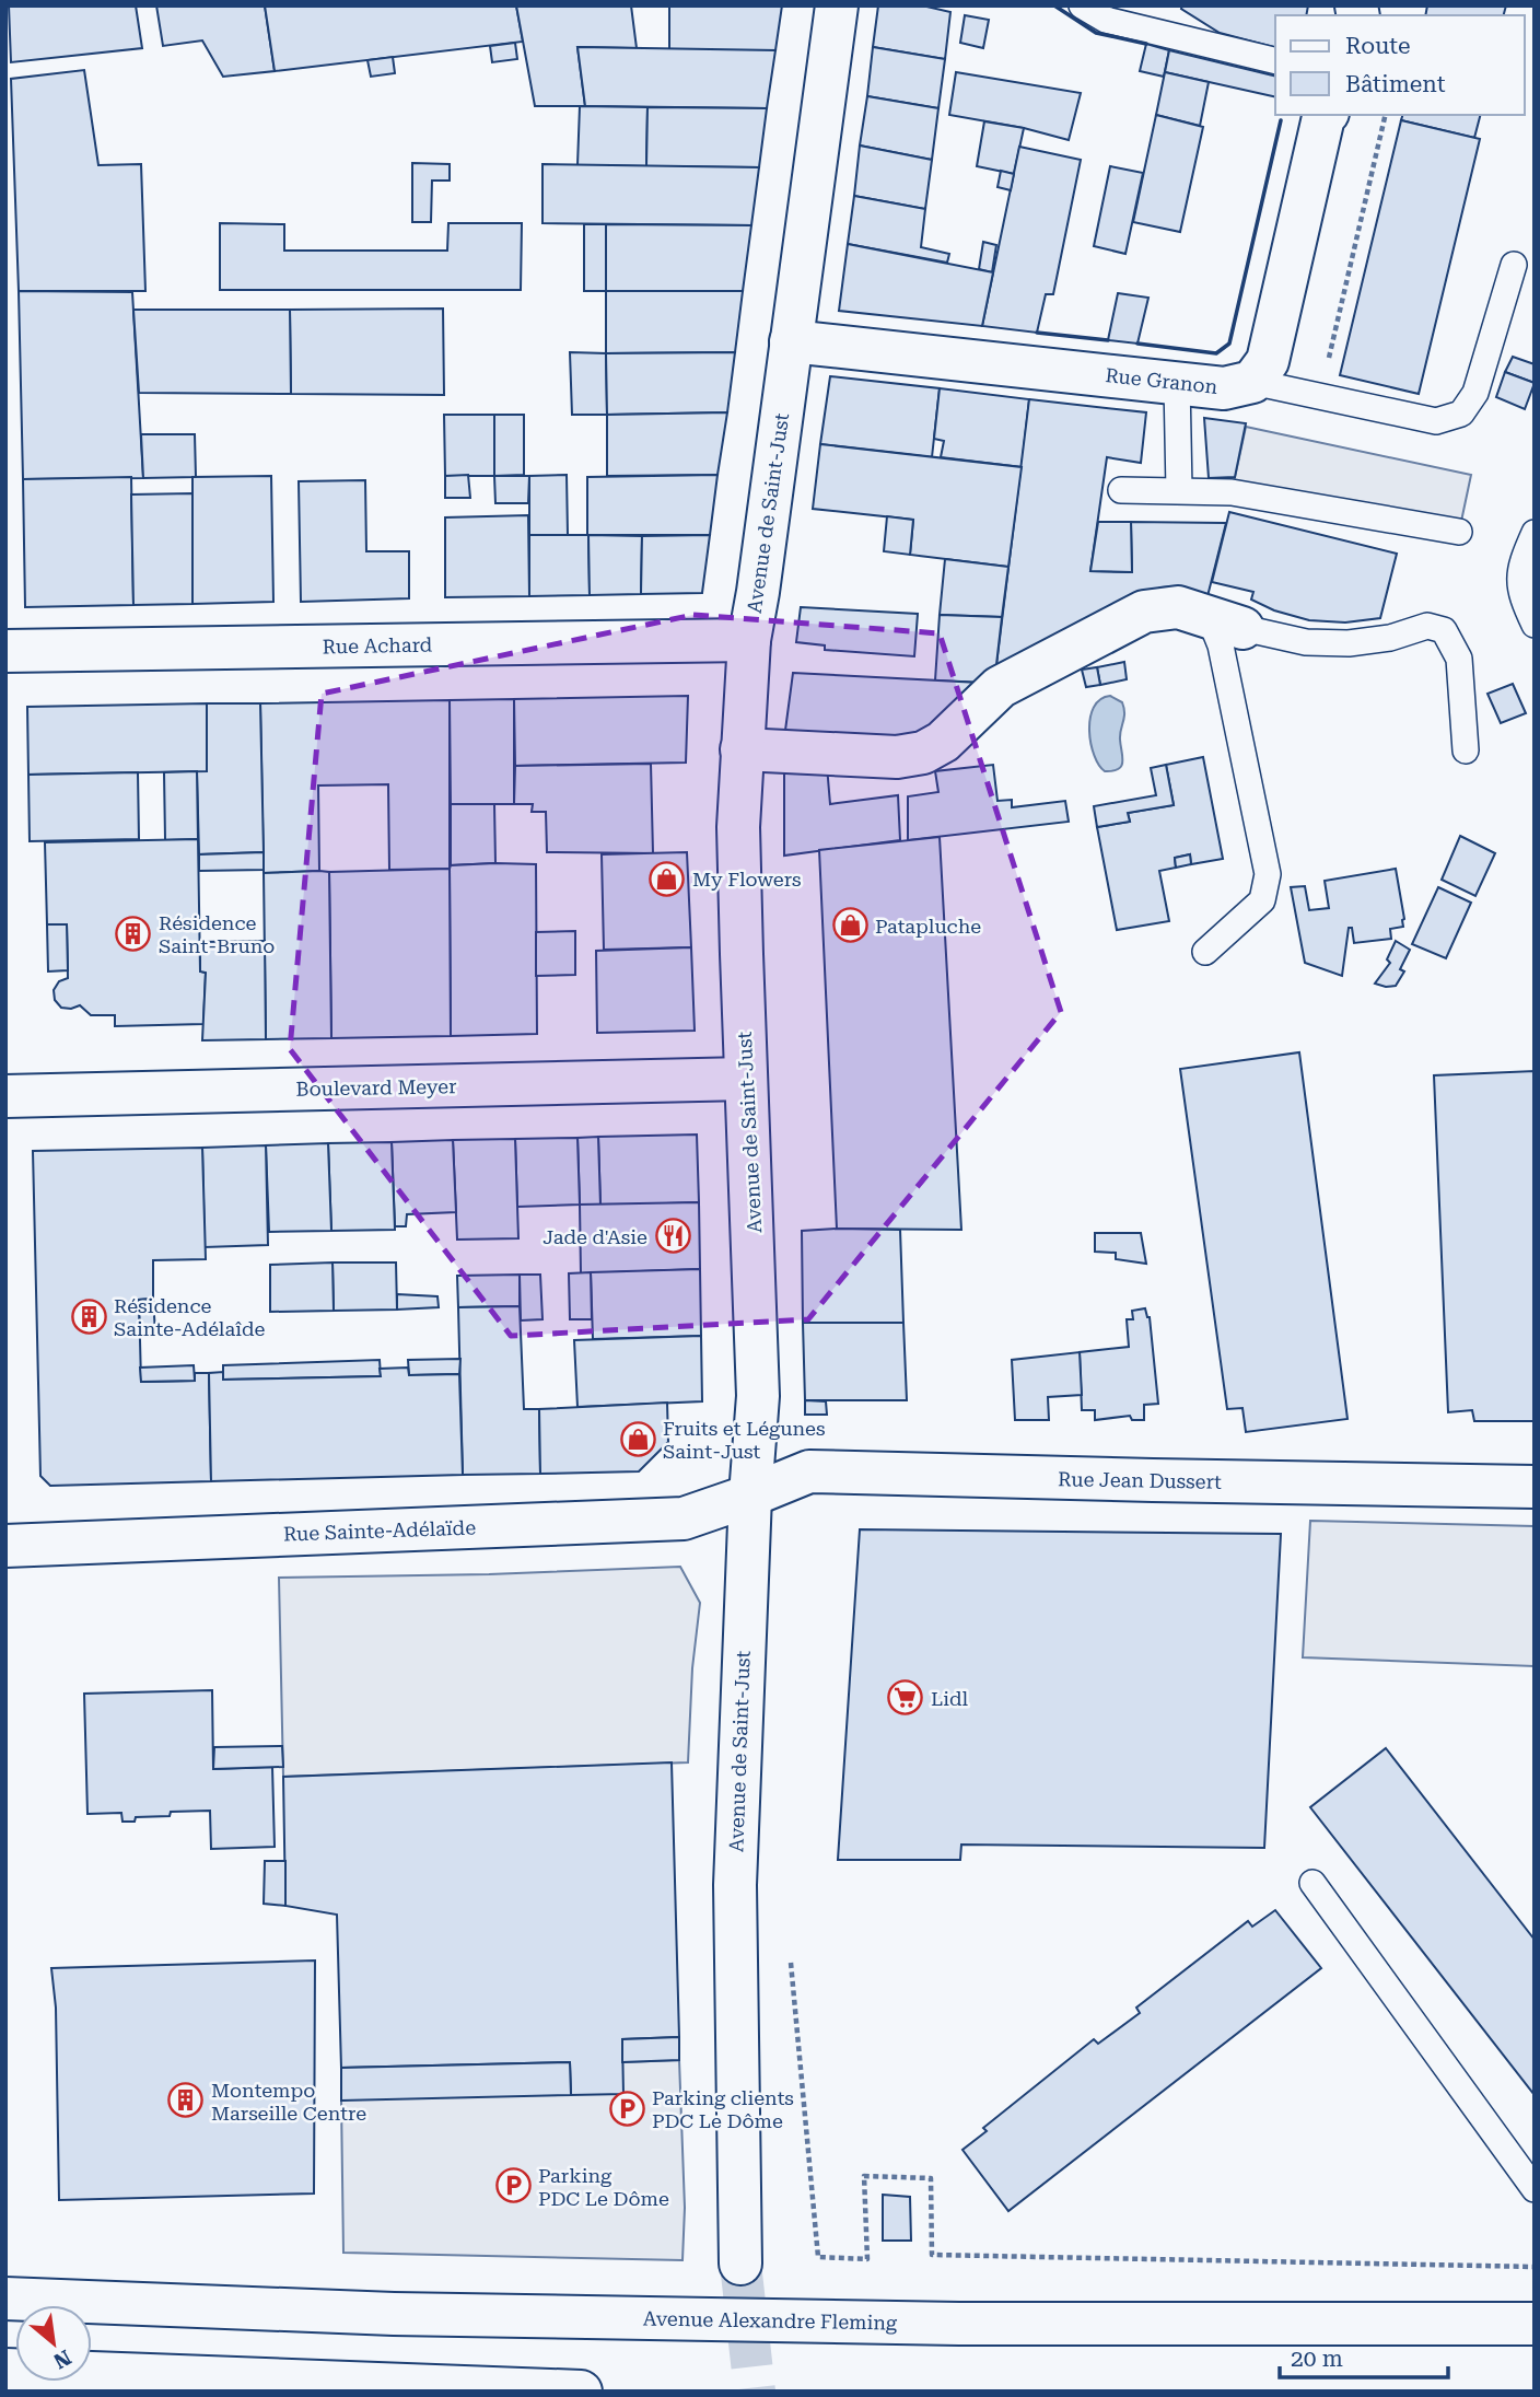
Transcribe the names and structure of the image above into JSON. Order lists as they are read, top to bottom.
{
  "streets": {
    "street": [
      "Rue Granon",
      "Avenue de Saint-Just",
      "Rue Achard",
      "Boulevard Meyer",
      "Rue Jean Dussert",
      "Rue Sainte-Adélaïde",
      "Avenue Alexandre Fleming"
    ]
  },
  "crossings": [
    ["Rue Granon", "Avenue de Saint-Just"],
    ["Avenue de Saint-Just", "Rue Achard"],
    ["Avenue de Saint-Just", "Boulevard Meyer"],
    ["Avenue de Saint-Just", "Rue Jean Dussert"],
    ["Avenue de Saint-Just", "Rue Sainte-Adélaïde"],
    ["Rue Jean Dussert", "Rue Sainte-Adélaïde"]
  ],
  "places": {
    "shop": ["My Flowers", "Patapluche", "Fruits et Légunes Saint-Just"],
    "building": ["Résidence Saint-Bruno", "Résidence Sainte-Adélaîde", "Montempo Marseille Centre"],
    "restaurant": ["Jade d'Asie"],
    "supermarket": ["Lidl"],
    "parking": ["Parking clients PDC Le Dôme", "Parking PDC Le Dôme"]
  },
  "legend": ["Route", "Bâtiment"],
  "scale_bar": "20 m",
  "north": "bottom right"
}
